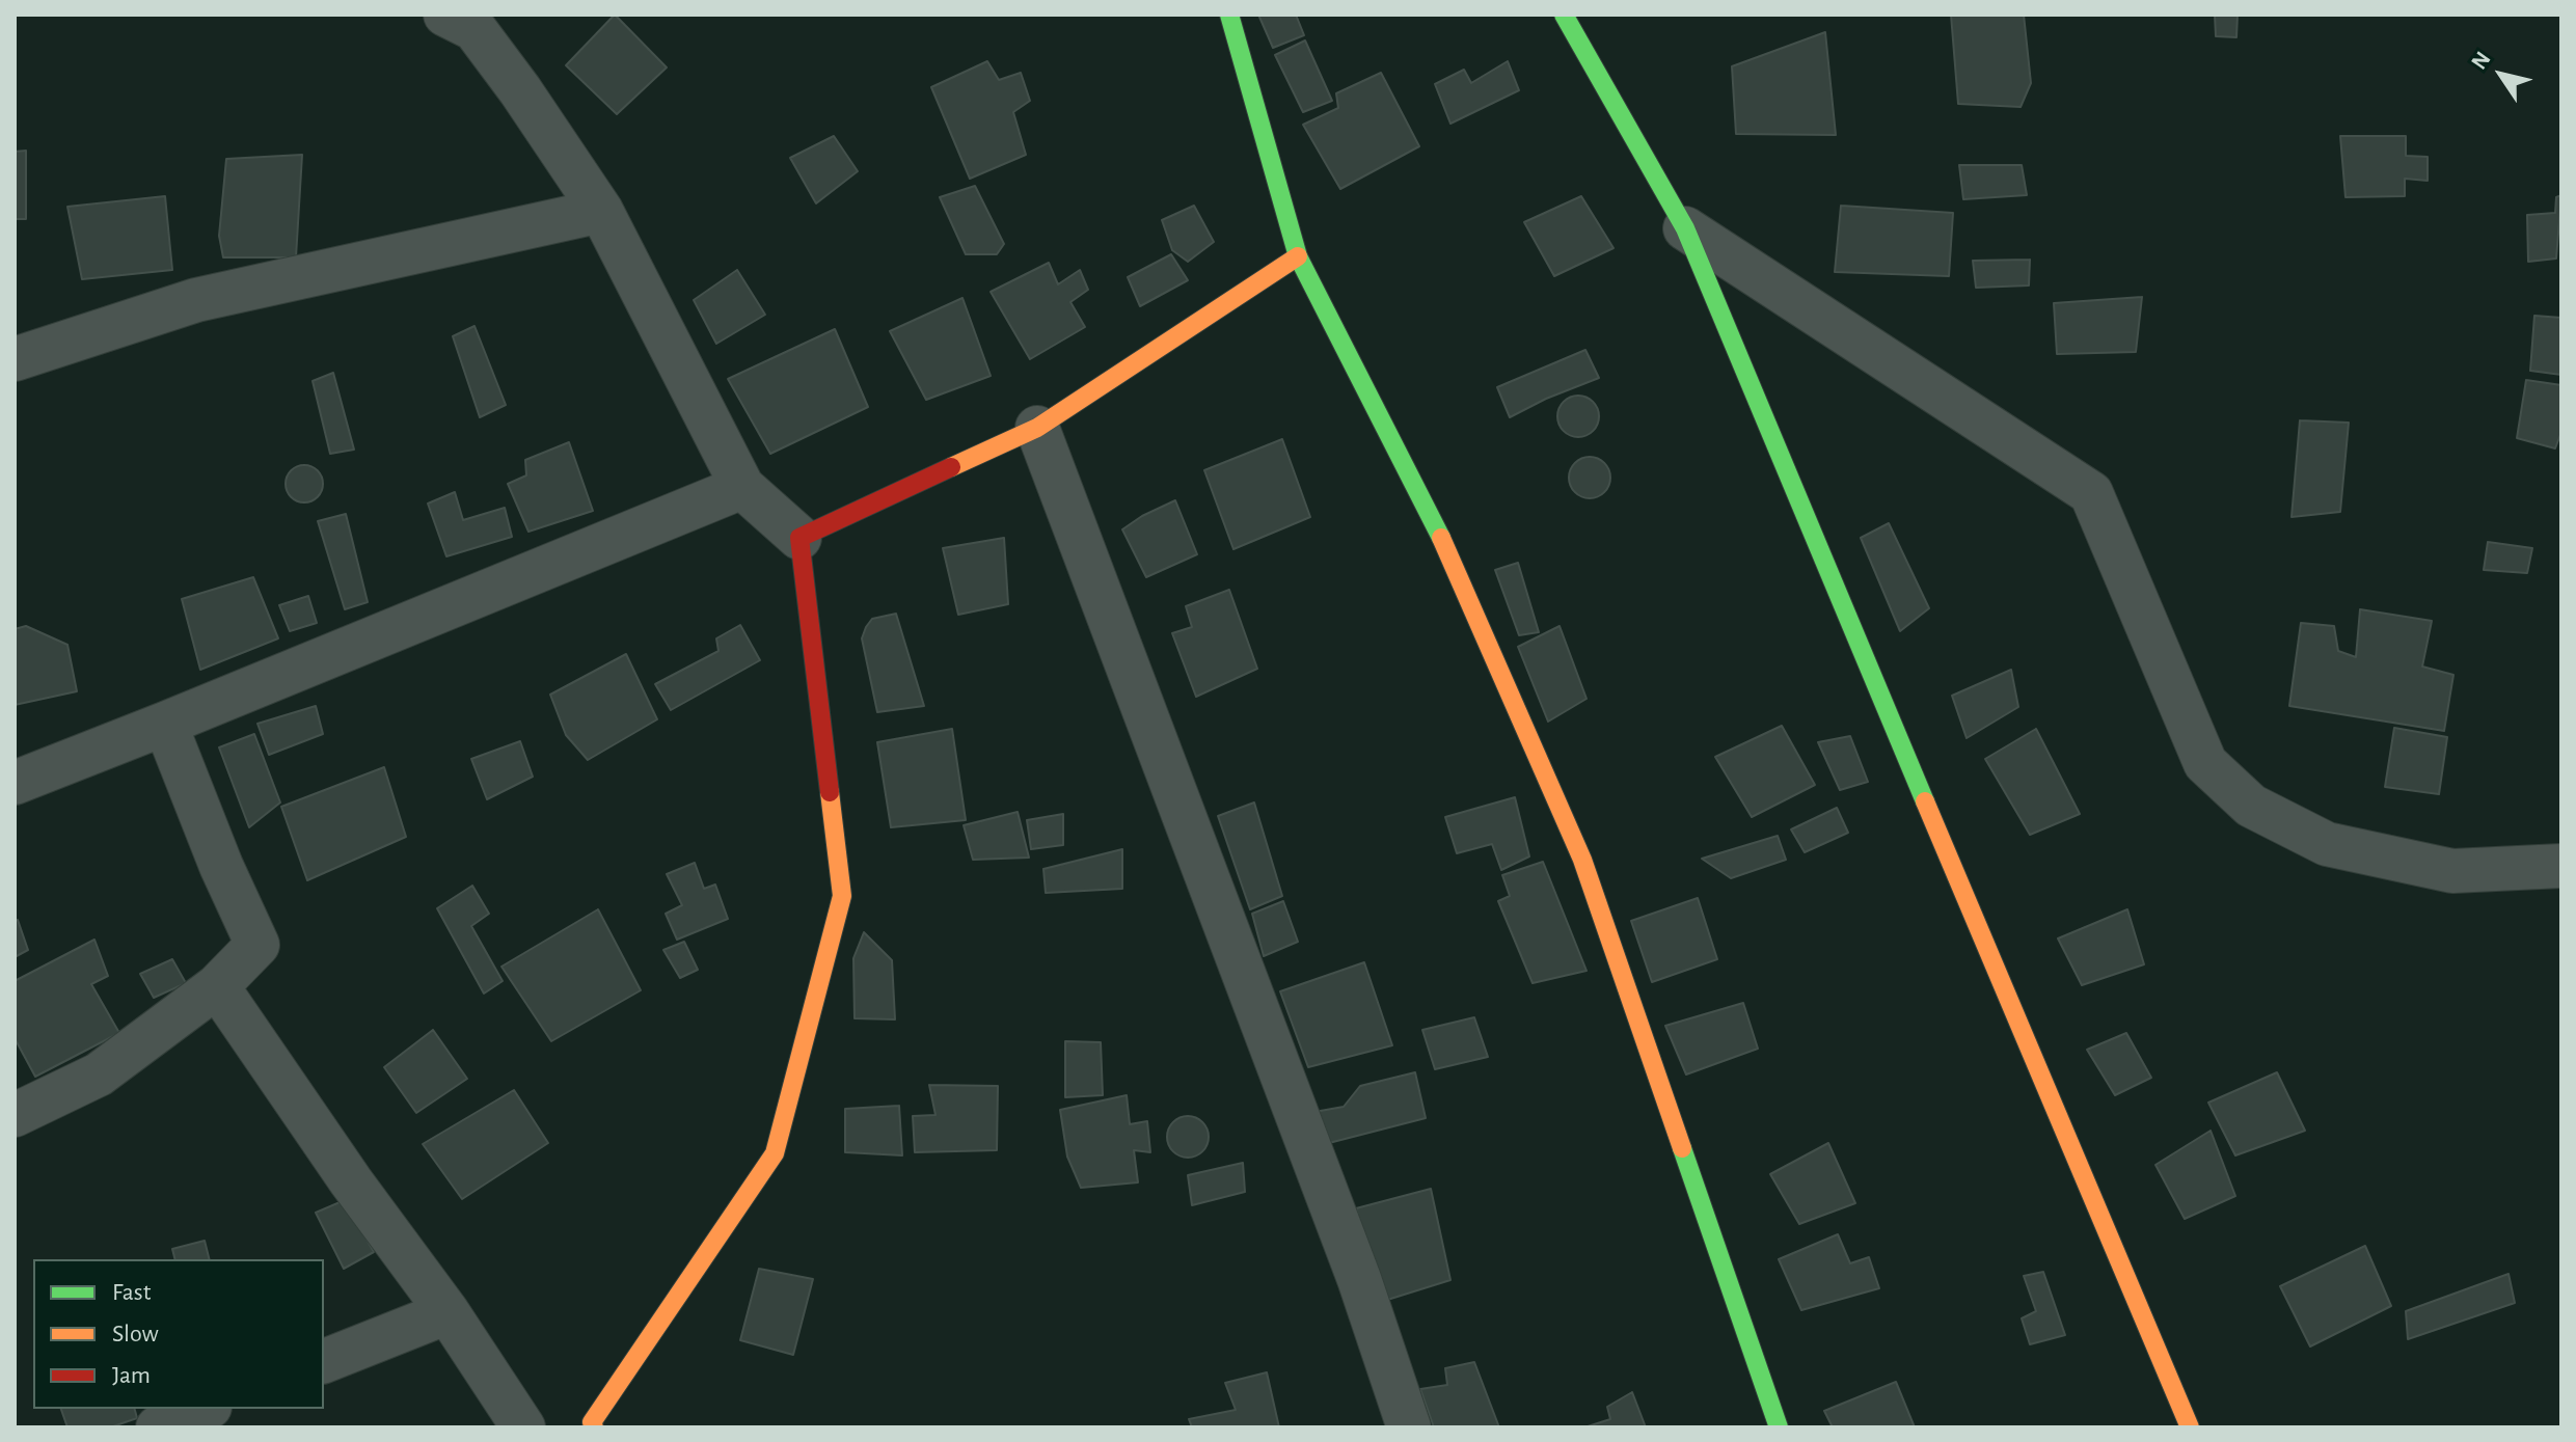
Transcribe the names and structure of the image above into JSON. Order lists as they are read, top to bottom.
{
  "legend": ["Fast", "Slow", "Jam"],
  "north": "top left"
}
